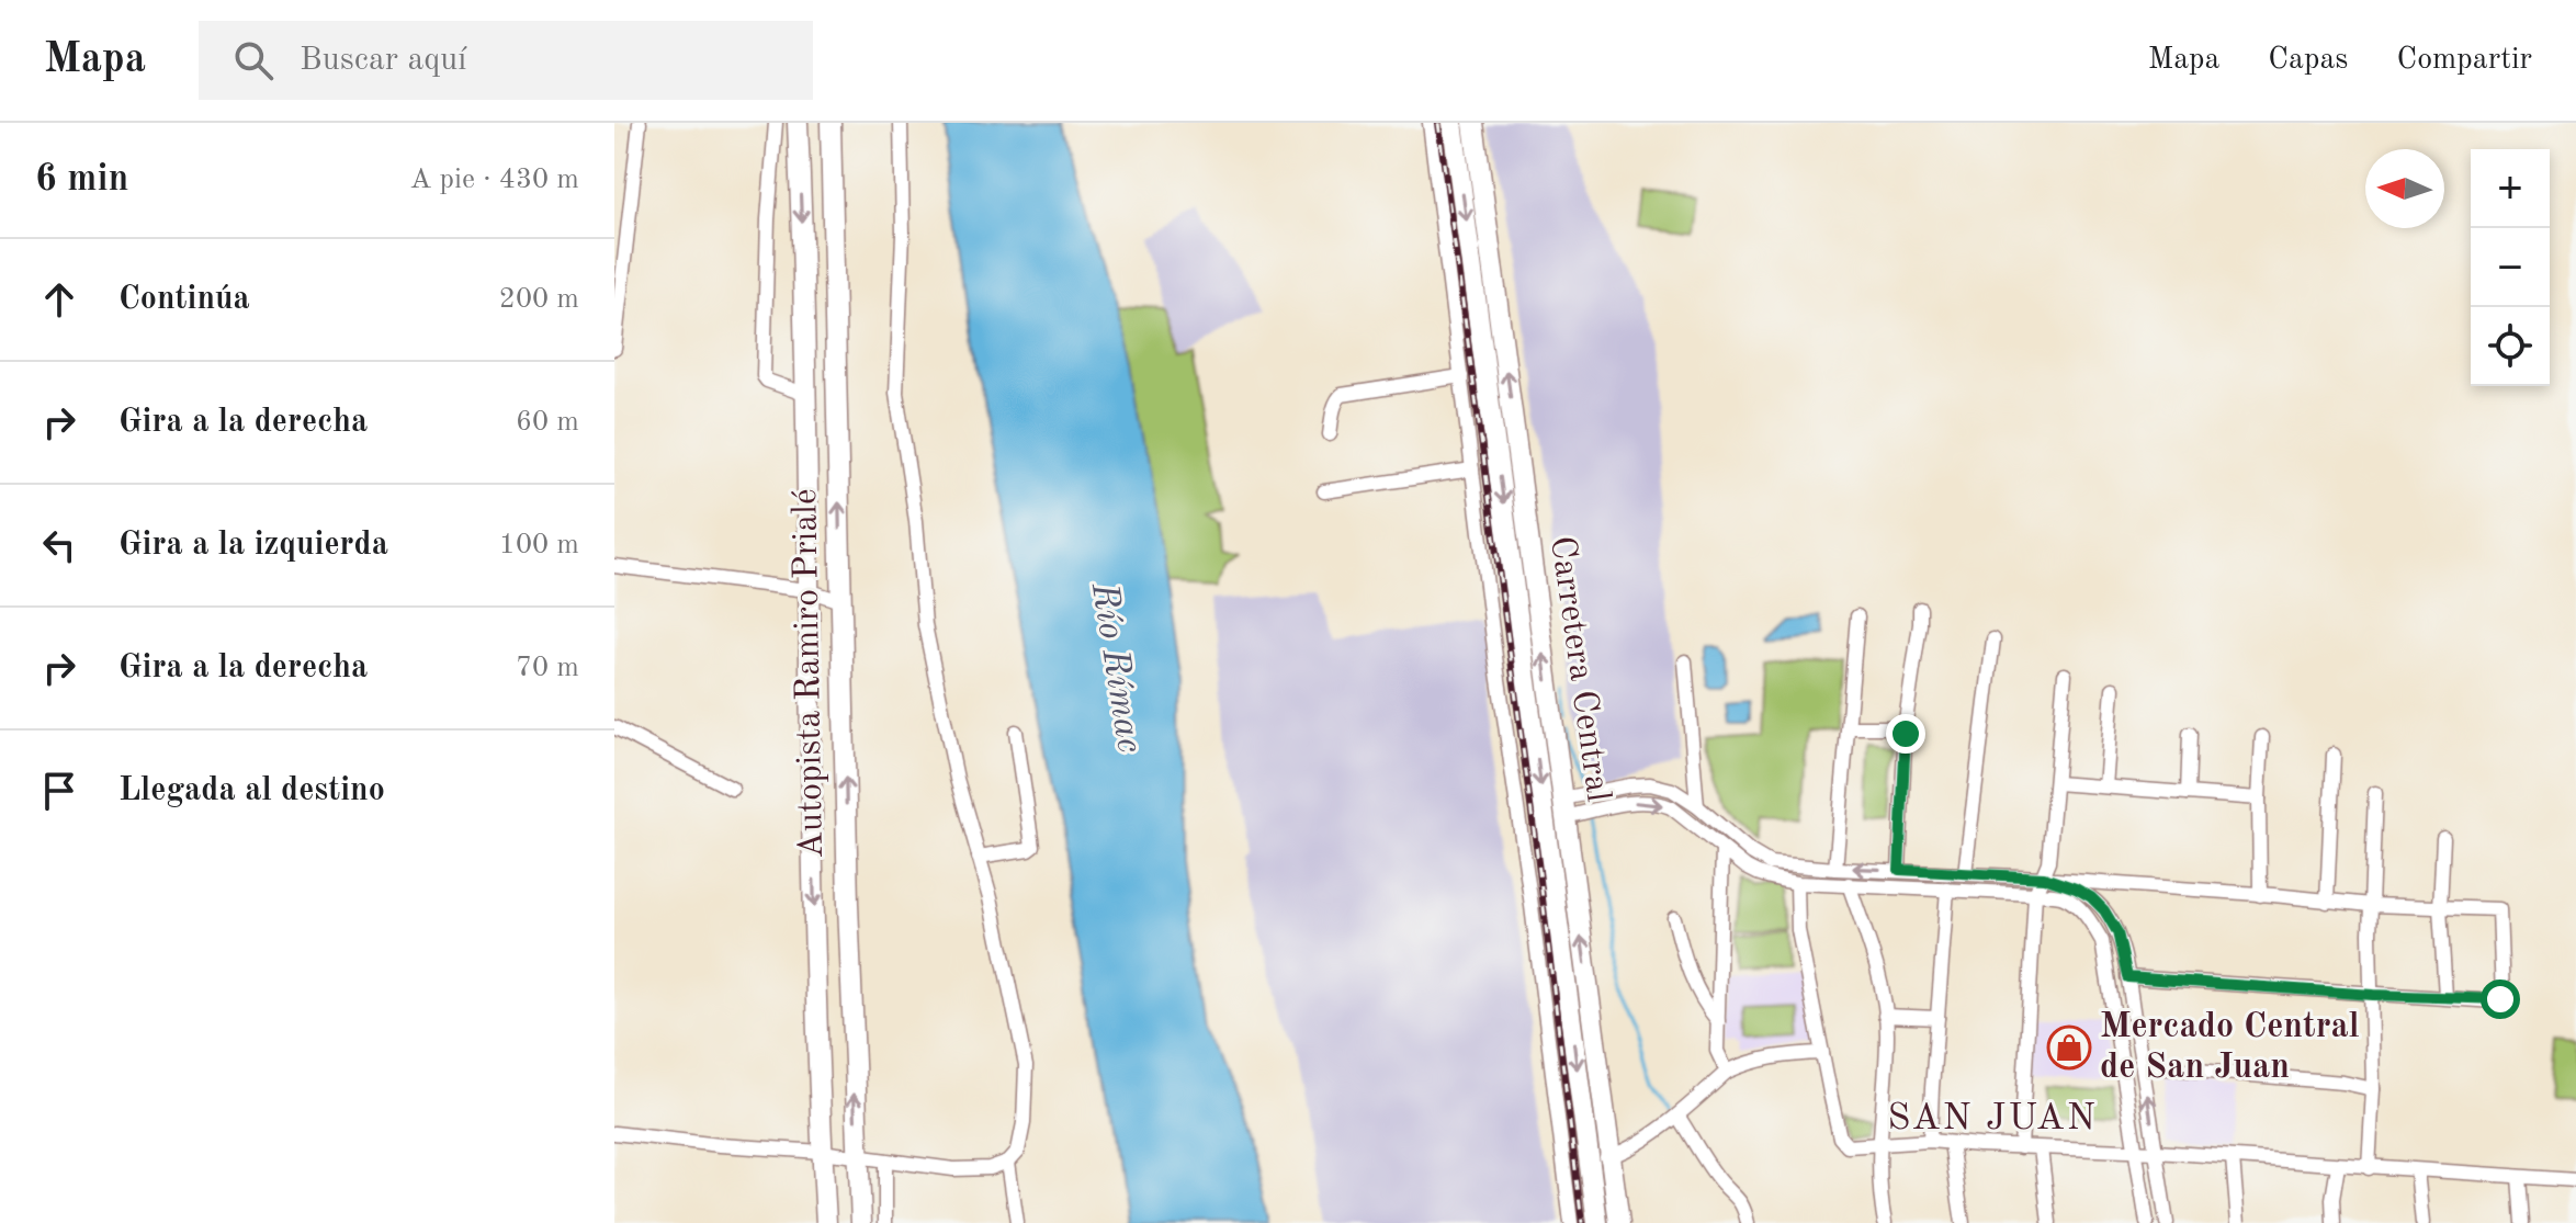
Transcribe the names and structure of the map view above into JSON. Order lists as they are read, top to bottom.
{
  "streets": {
    "highway": ["Carretera Central", "Autopista Ramiro Prialé"]
  },
  "districts": ["SAN JUAN"],
  "water": ["Río Rímac"],
  "places": {
    "shop": ["Mercado Central de San Juan"]
  },
  "north": "left",
  "page": {
    "header": "Mapa",
    "search": "Buscar aquí",
    "nav": ["Mapa", "Capas", "Compartir"],
    "heading": ["6 min", "A pie · 430 m"],
    "map_buttons": ["+", "−"],
    "list": [
      ["Continúa", "200 m"],
      ["Gira a la derecha", "60 m"],
      ["Gira a la izquierda", "100 m"],
      ["Gira a la derecha", "70 m"],
      "Llegada al destino"
    ]
  }
}
